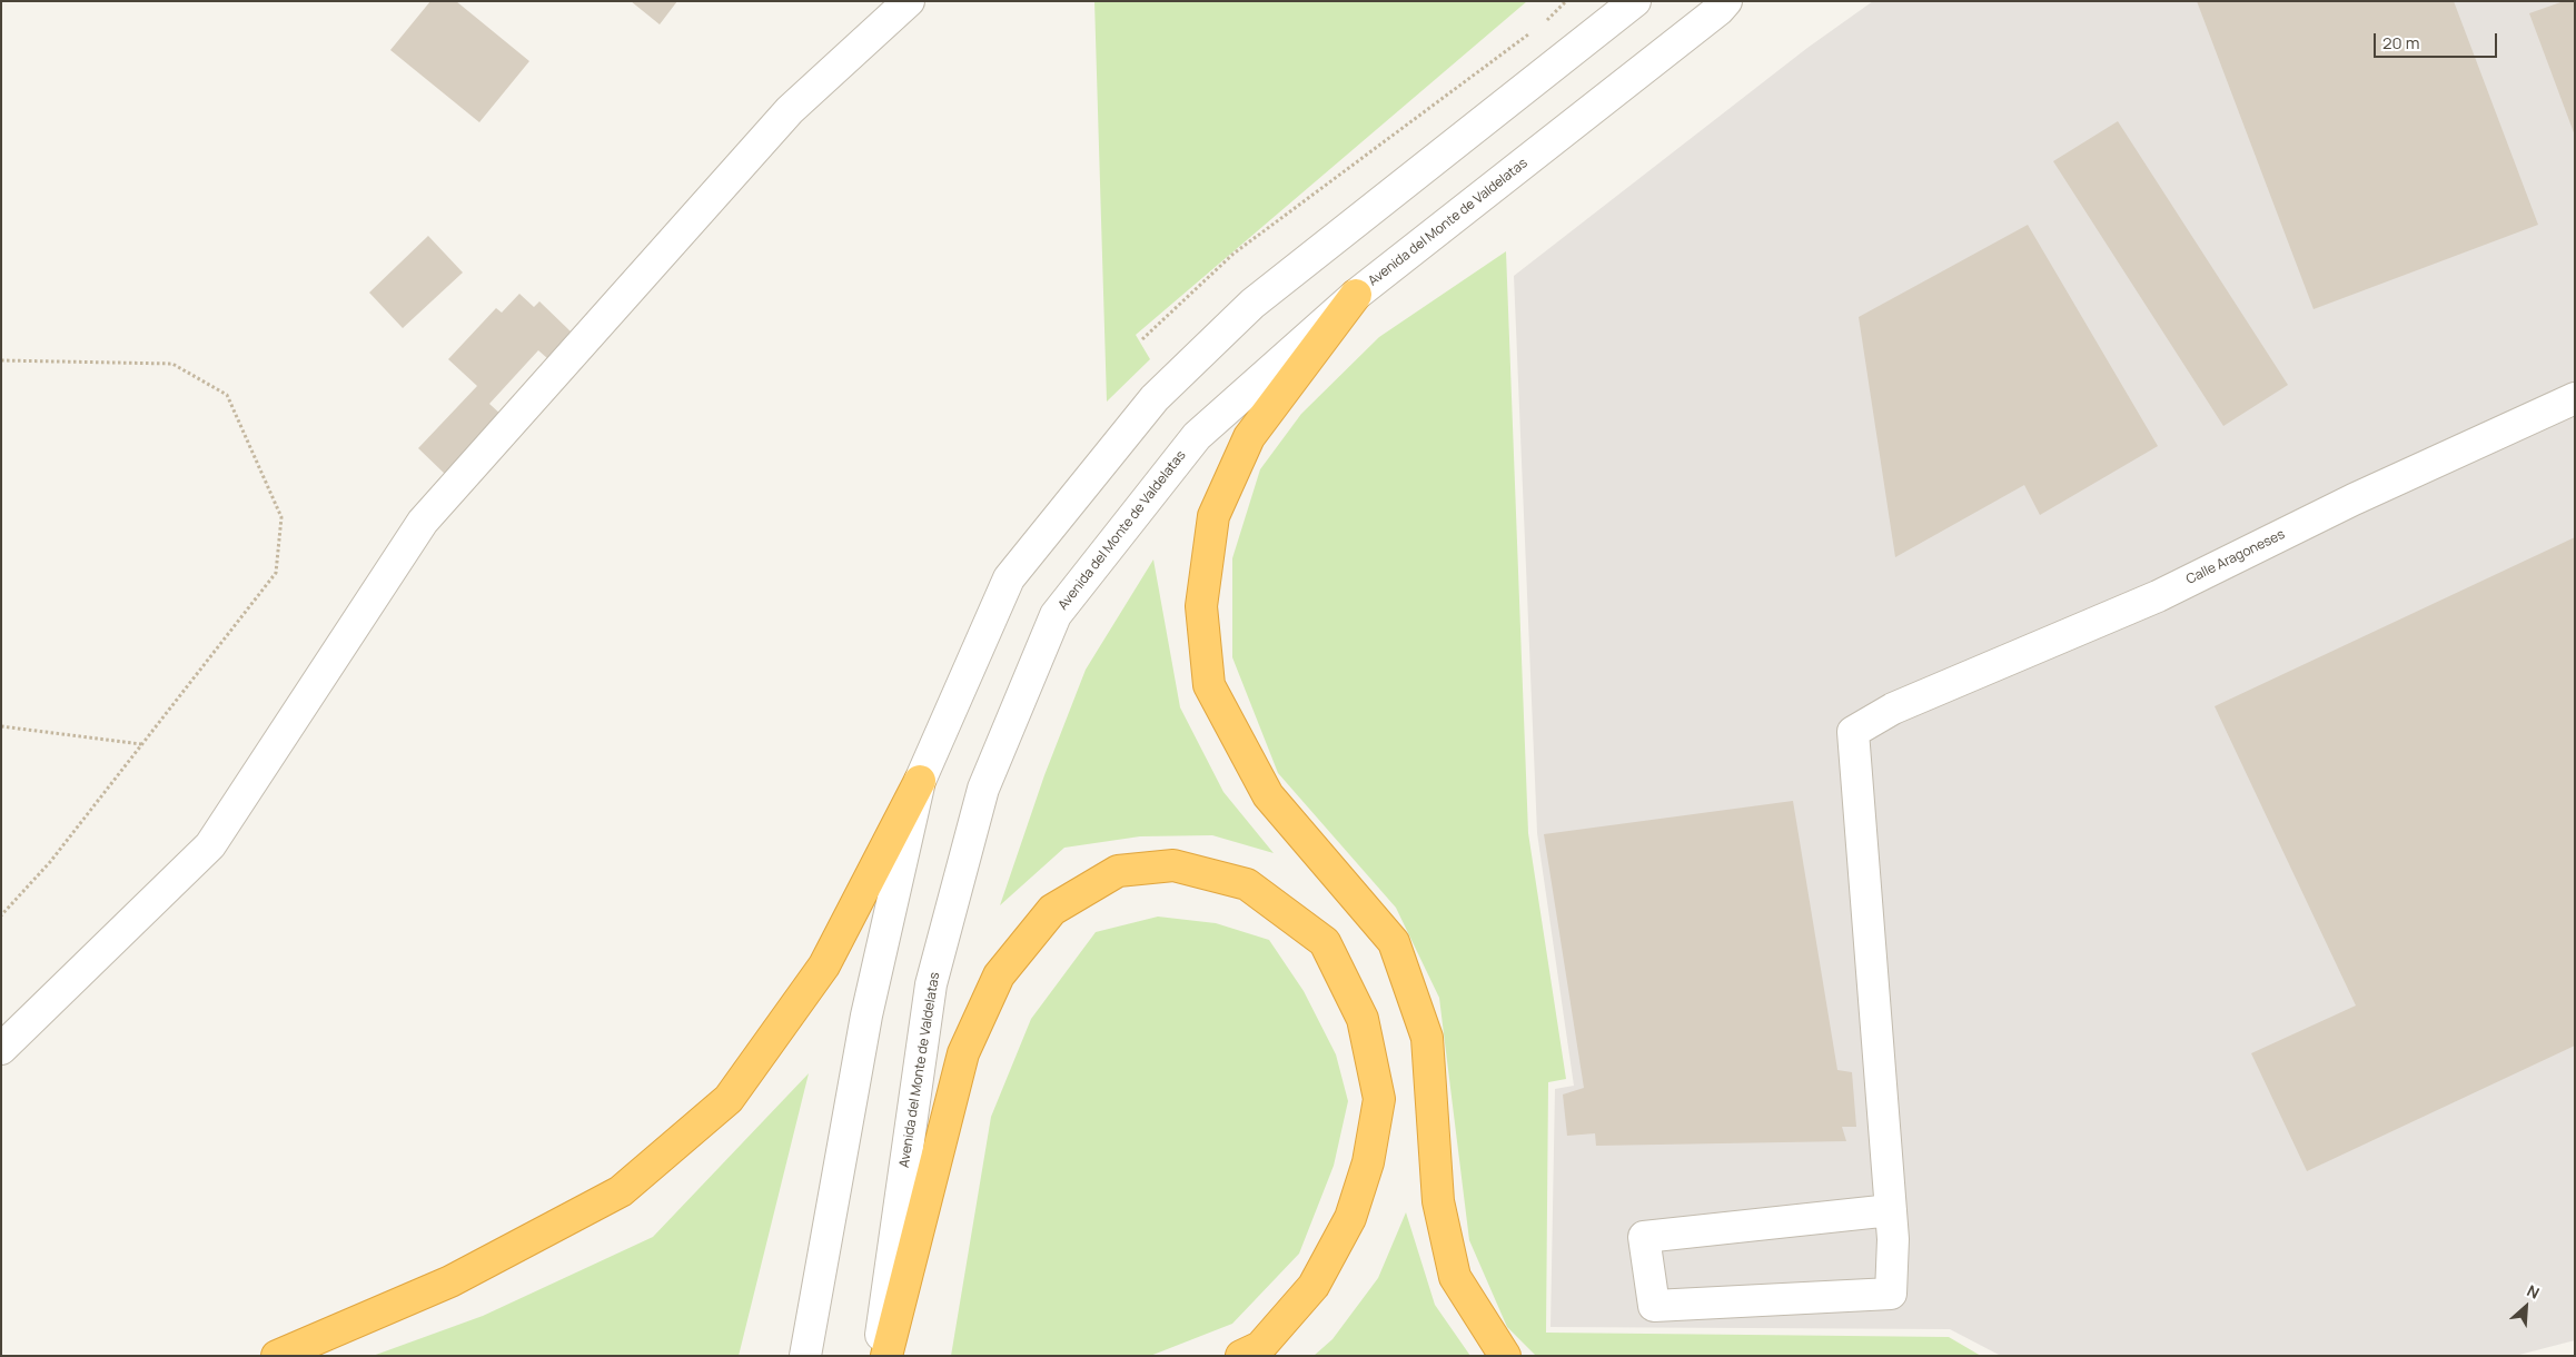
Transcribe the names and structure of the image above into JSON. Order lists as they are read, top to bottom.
{
  "streets": {
    "street": ["Avenida del Monte de Valdelatas", "Calle Aragoneses"]
  },
  "scale_bar": "20 m",
  "north": "top right"
}
